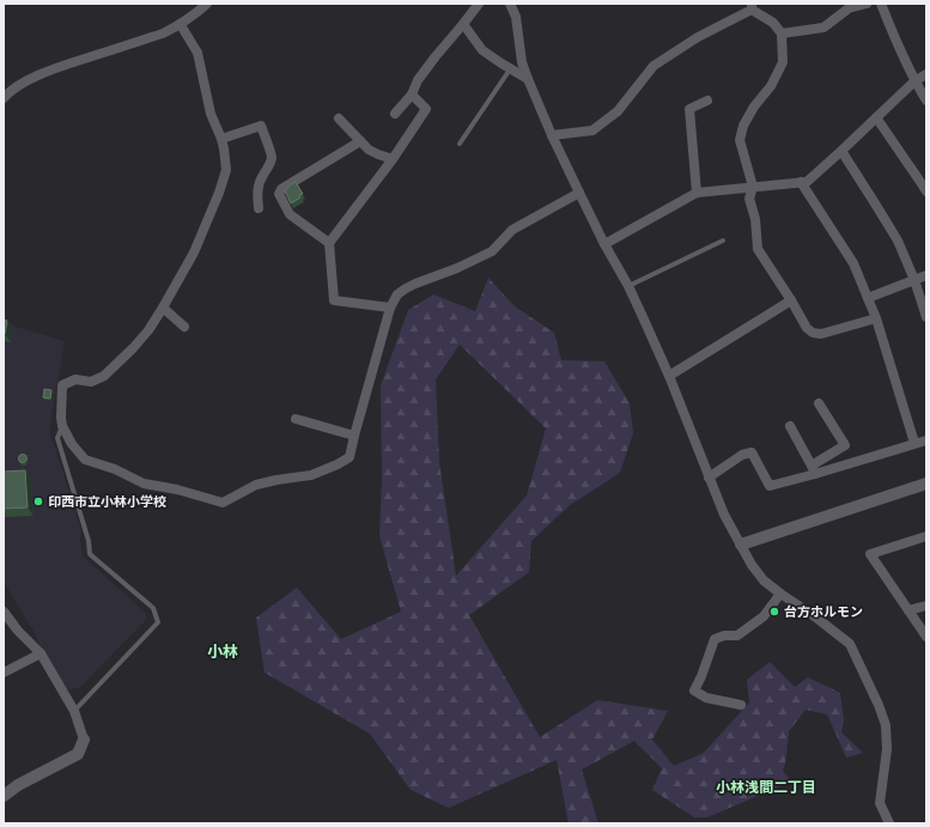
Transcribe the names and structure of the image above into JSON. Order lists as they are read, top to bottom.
{
  "districts": ["小林", "小林浅間二丁目"],
  "places": ["印西市立小林小学校", "台方ホルモン"]
}
